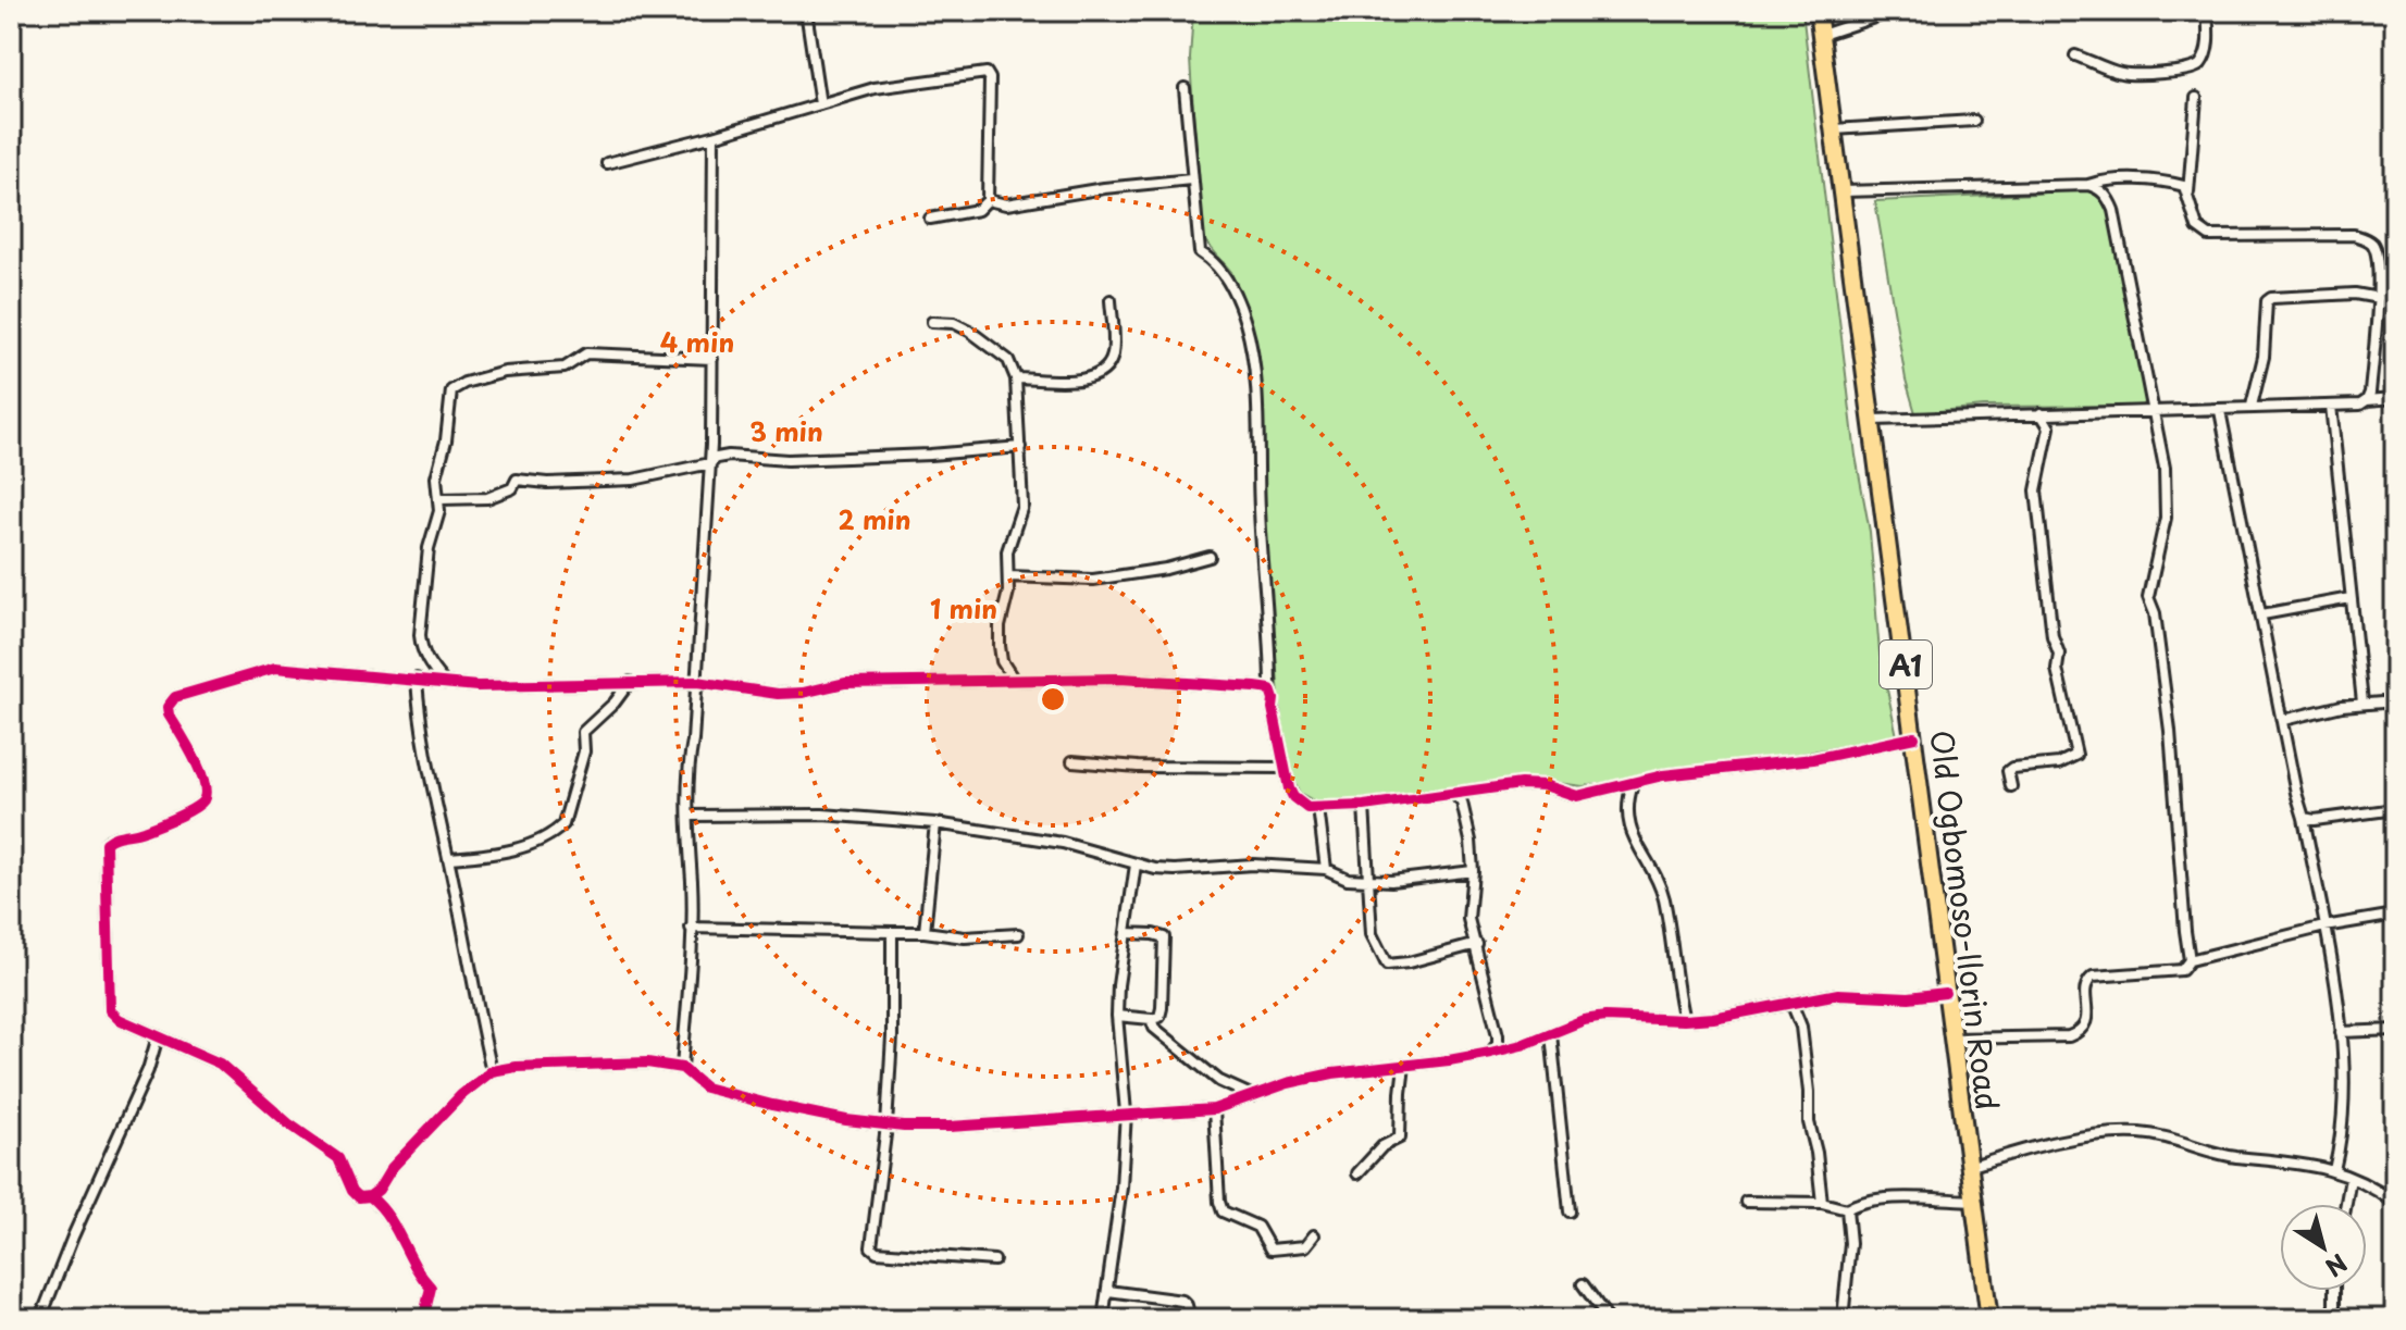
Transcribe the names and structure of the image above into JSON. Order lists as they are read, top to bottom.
{
  "streets": {
    "highway": ["A1", "Old Ogbomoso-Ilorin Road"]
  },
  "north": "bottom right",
  "rings": [
    "4 min",
    "3 min",
    "2 min",
    "1 min"
  ]
}
